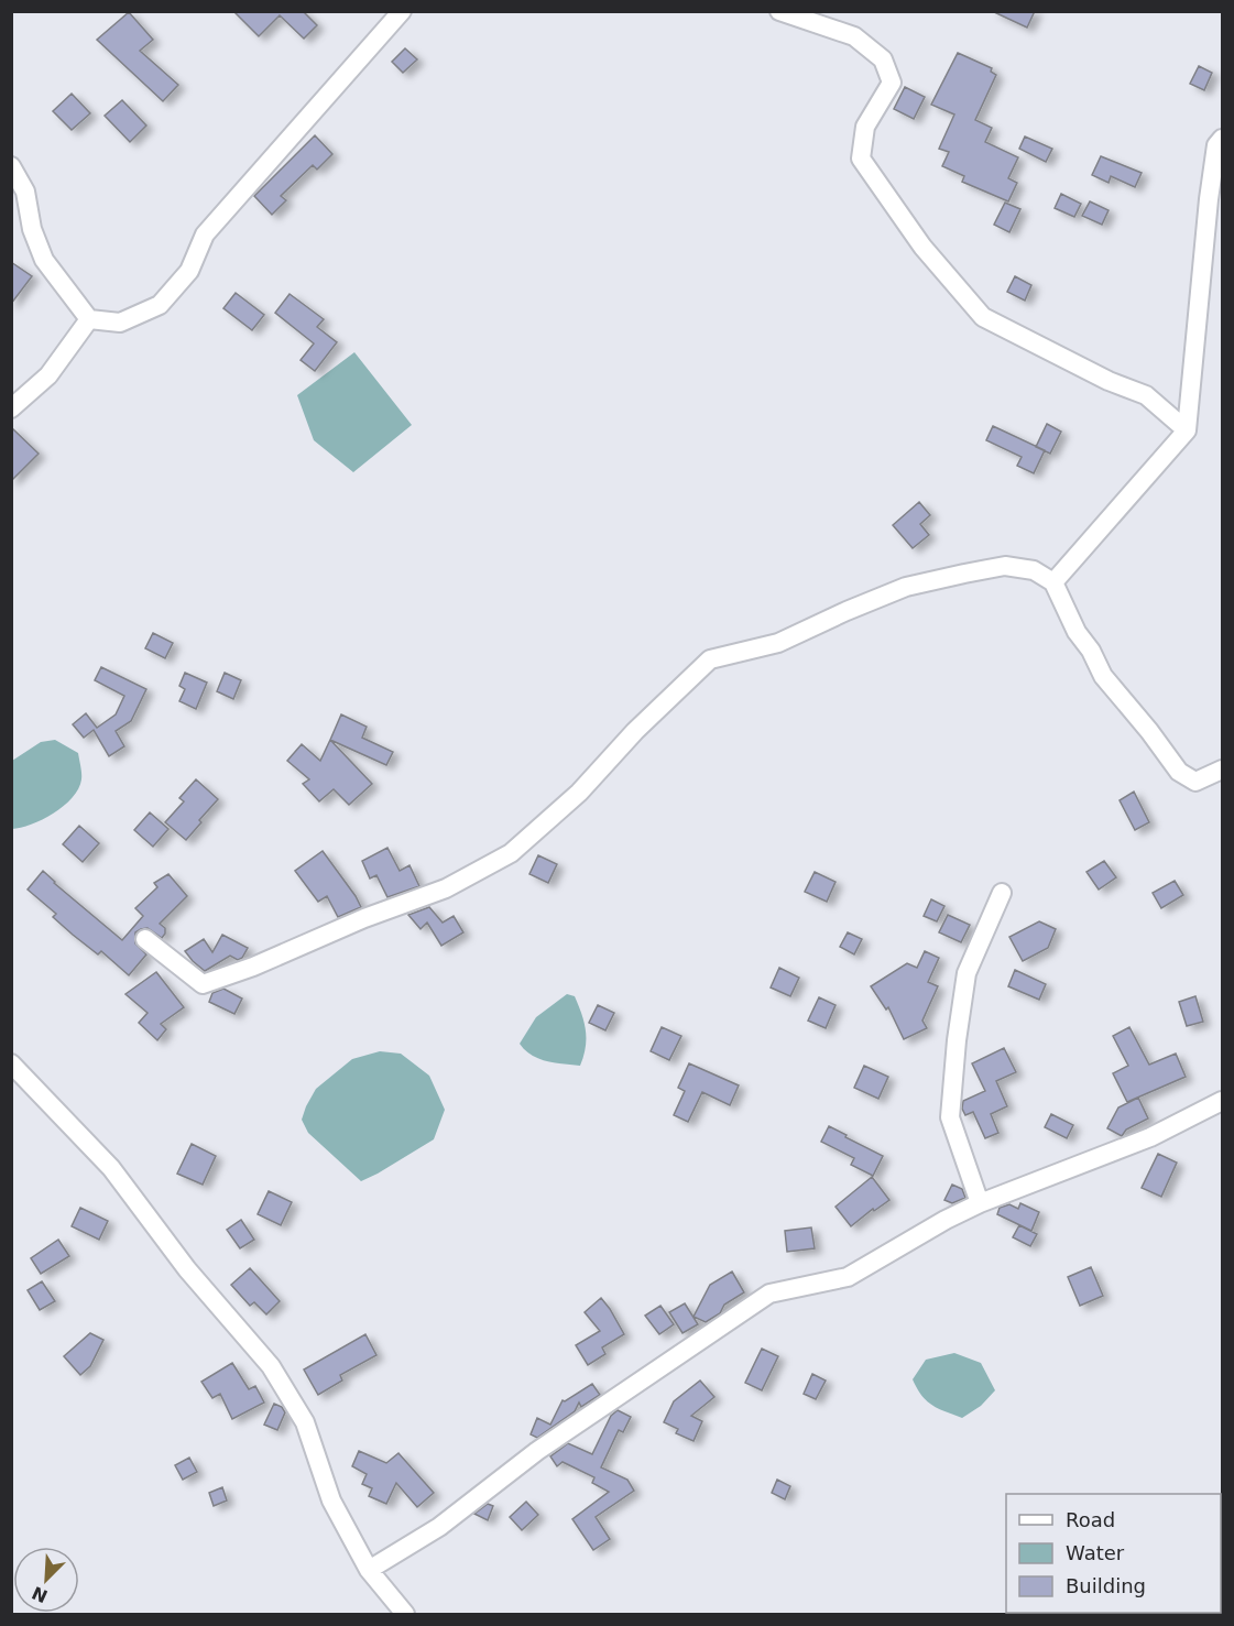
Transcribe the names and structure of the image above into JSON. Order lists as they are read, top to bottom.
{
  "legend": ["Road", "Water", "Building"],
  "north": "bottom left"
}
